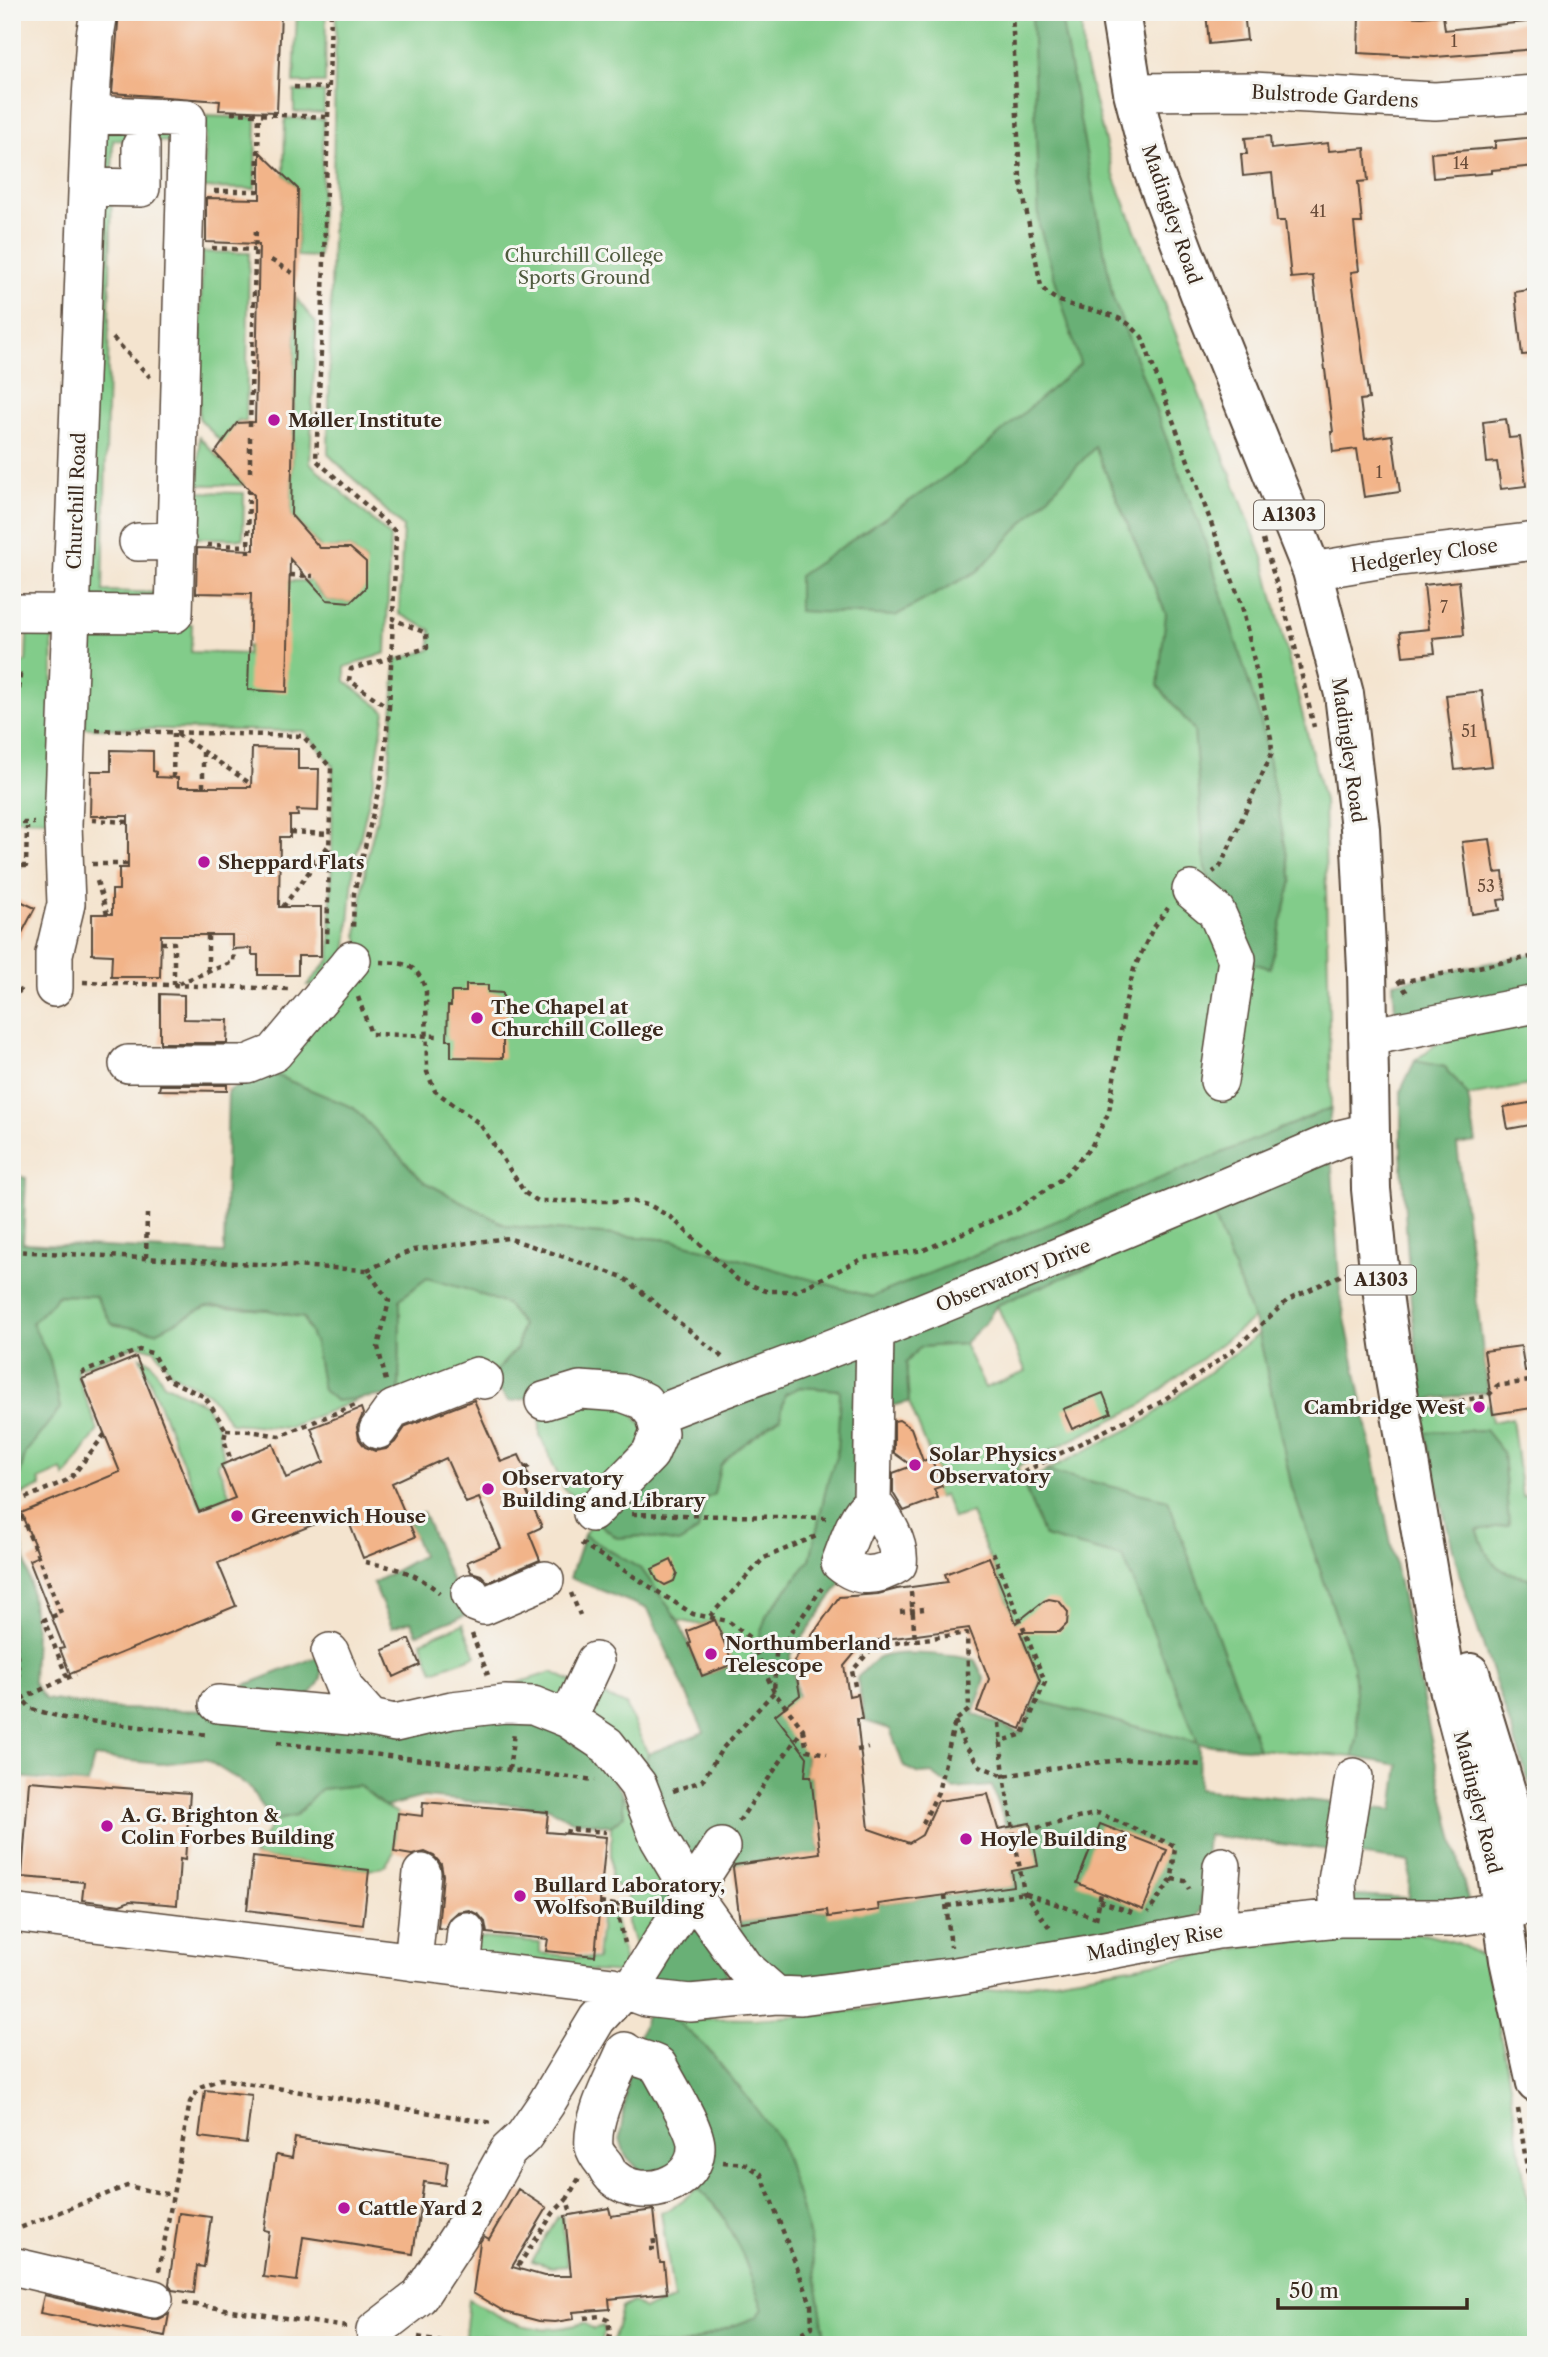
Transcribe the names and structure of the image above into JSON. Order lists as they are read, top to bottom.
{
  "streets": {
    "main road": ["Madingley Road", "A1303"],
    "street": [
      "Bulstrode Gardens",
      "Churchill Road",
      "Hedgerley Close",
      "Observatory Drive",
      "Madingley Rise"
    ]
  },
  "crossings": [
    ["Bulstrode Gardens", "Madingley Road"],
    ["Madingley Road", "Hedgerley Close"],
    ["Madingley Road", "Observatory Drive"],
    ["Madingley Road", "Madingley Rise"]
  ],
  "parks": ["Churchill College Sports Ground"],
  "places": [
    "Møller Institute",
    "Sheppard Flats",
    "The Chapel at Churchill College",
    "Cambridge West",
    "Solar Physics Observatory",
    "Observatory Building and Library",
    "Greenwich House",
    "Northumberland Telescope",
    "A. G. Brighton & Colin Forbes Building",
    "Hoyle Building",
    "Bullard Laboratory, Wolfson Building",
    "Cattle Yard 2"
  ],
  "house_numbers": [
    "1",
    "14",
    "41",
    "1",
    "7",
    "51",
    "53"
  ],
  "scale_bar": "50 m"
}
